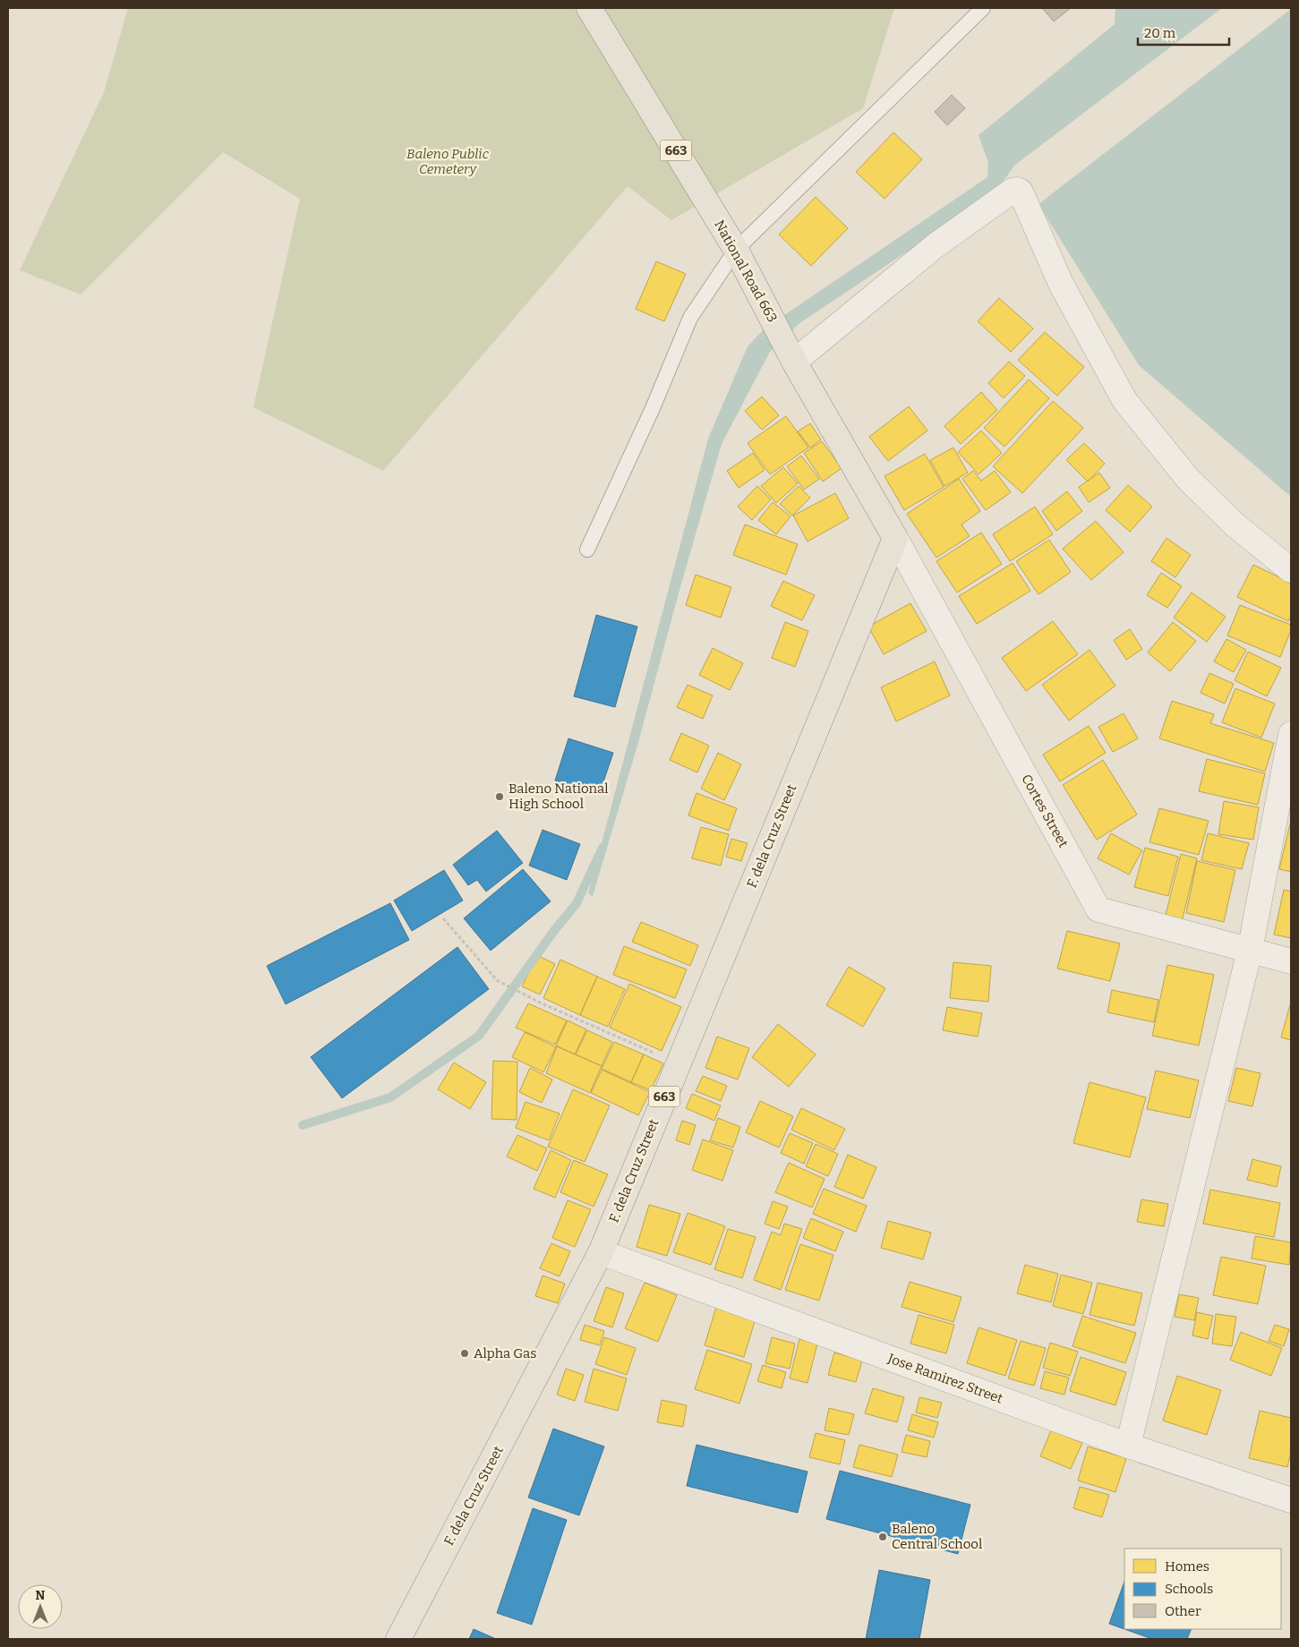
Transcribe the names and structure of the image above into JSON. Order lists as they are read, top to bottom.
{
  "streets": {
    "main road": ["663", "National Road 663", "F. dela Cruz Street"],
    "street": ["Cortes Street", "Jose Ramirez Street"]
  },
  "crossings": [
    ["National Road 663", "Cortes Street"],
    ["National Road 663", "F. dela Cruz Street"],
    ["Cortes Street", "F. dela Cruz Street"],
    ["F. dela Cruz Street", "Jose Ramirez Street"]
  ],
  "parks": ["Baleno Public Cemetery"],
  "places": ["Baleno National High School", "Alpha Gas", "Baleno Central School"],
  "legend": ["Homes", "Schools", "Other"],
  "scale_bar": "20 m",
  "north": "top"
}
